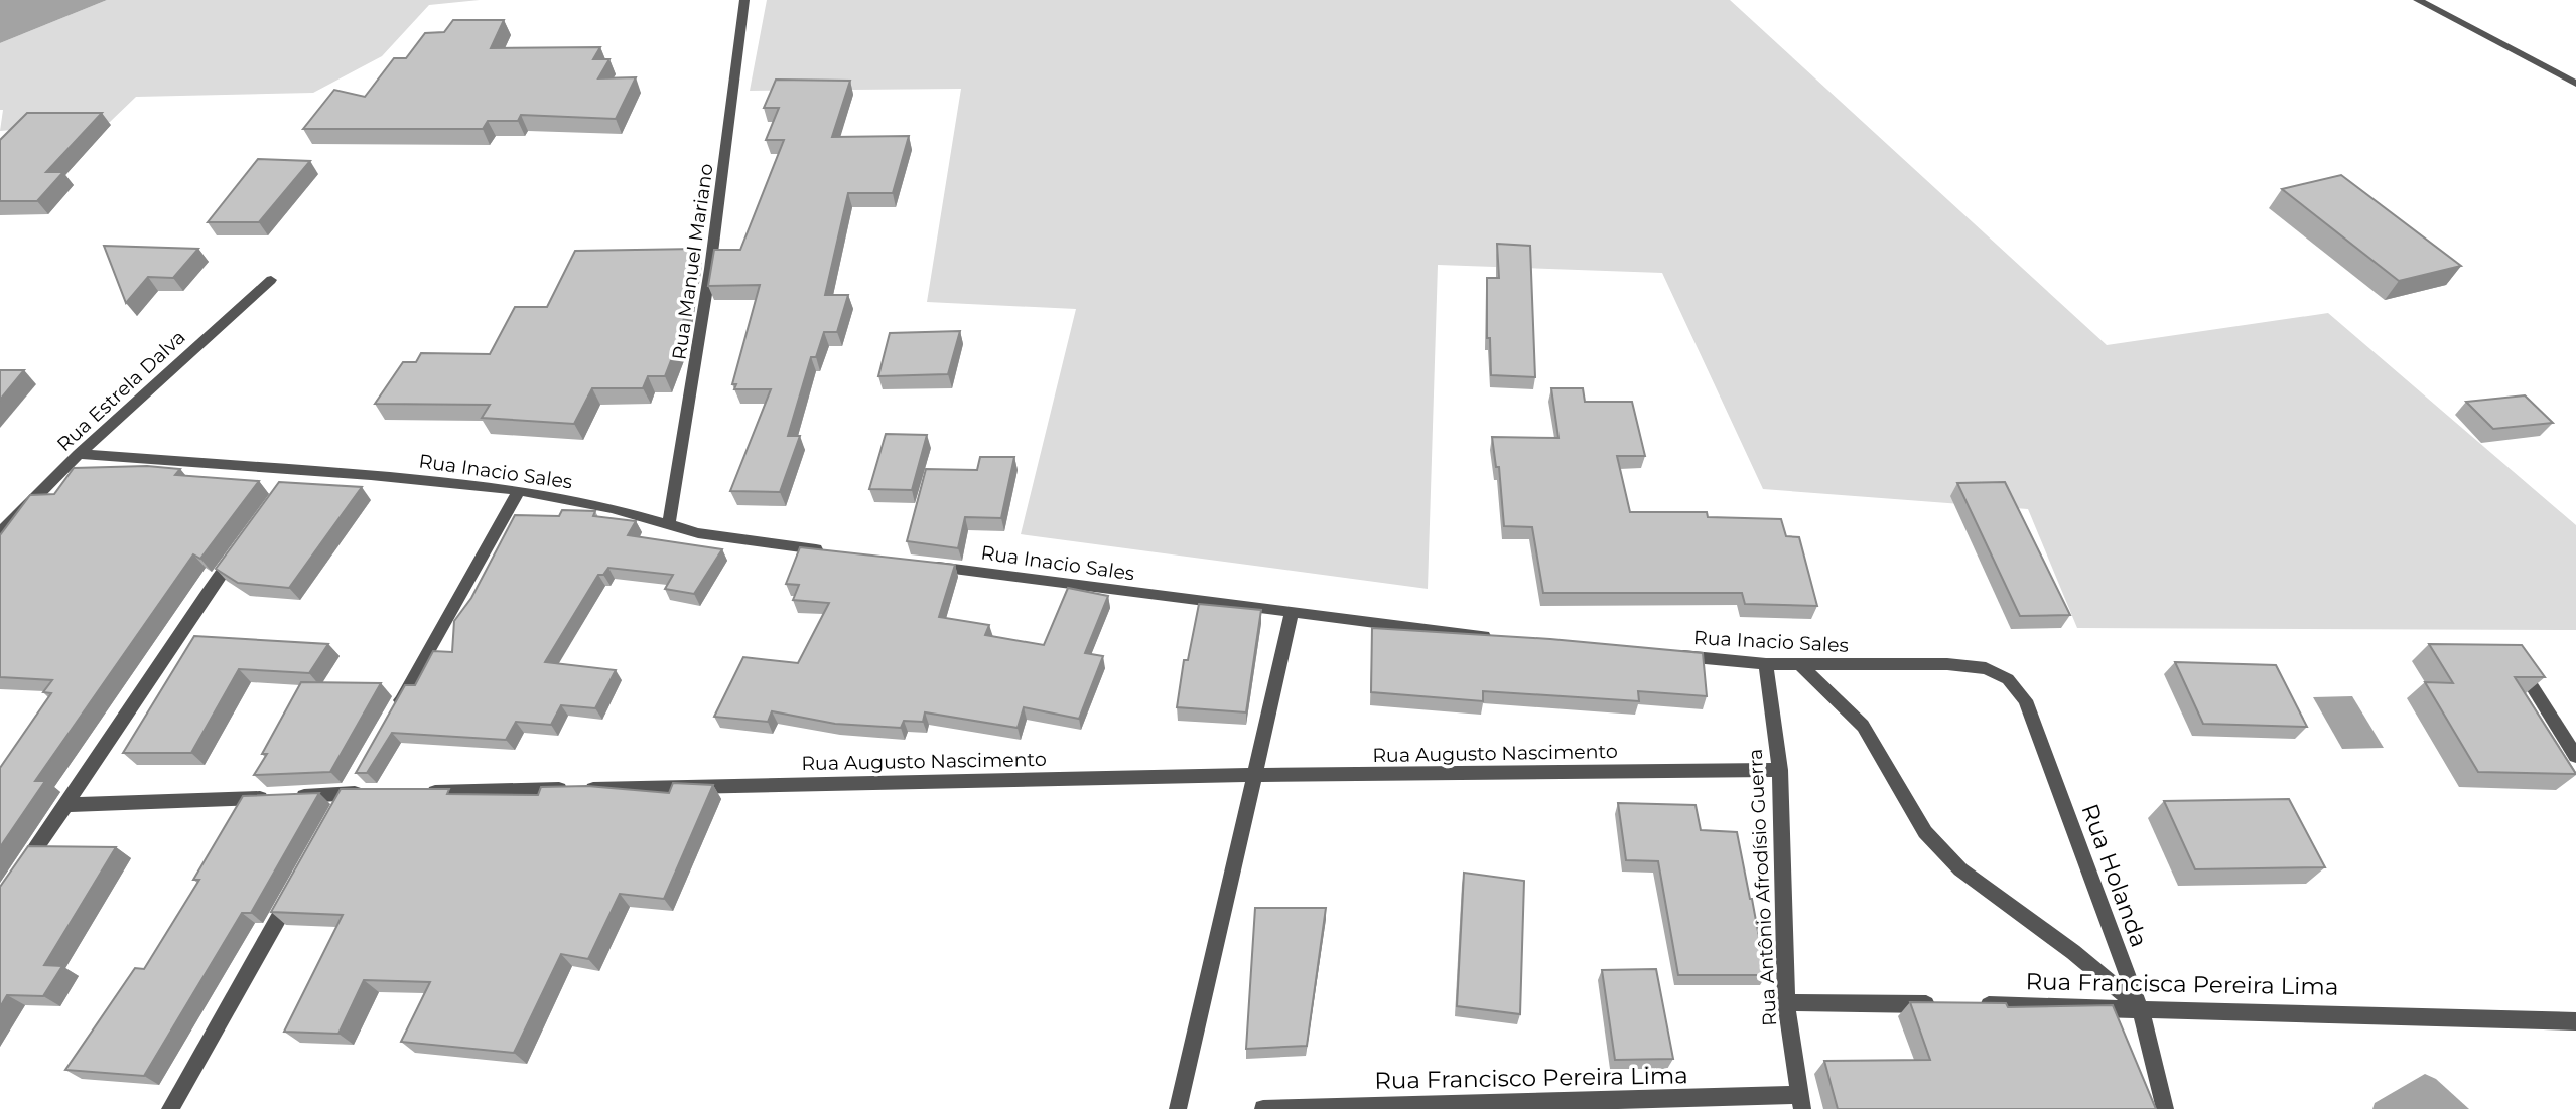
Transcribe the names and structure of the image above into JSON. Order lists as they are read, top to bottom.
{
  "streets": {
    "street": [
      "Rua Manuel Mariano",
      "Rua Estrela Dalva",
      "Rua Inacio Sales",
      "Rua Augusto Nascimento",
      "Rua Holanda",
      "Rua Antônio Afrodísio Guerra",
      "Rua Francisca Pereira Lima",
      "Rua Francisco Pereira Lima"
    ]
  },
  "crossings": [
    ["Rua Manuel Mariano", "Rua Inacio Sales"],
    ["Rua Estrela Dalva", "Rua Inacio Sales"],
    ["Rua Inacio Sales", "Rua Holanda"],
    ["Rua Inacio Sales", "Rua Antônio Afrodísio Guerra"],
    ["Rua Augusto Nascimento", "Rua Antônio Afrodísio Guerra"],
    ["Rua Holanda", "Rua Francisca Pereira Lima"],
    ["Rua Antônio Afrodísio Guerra", "Rua Francisco Pereira Lima"]
  ]
}
